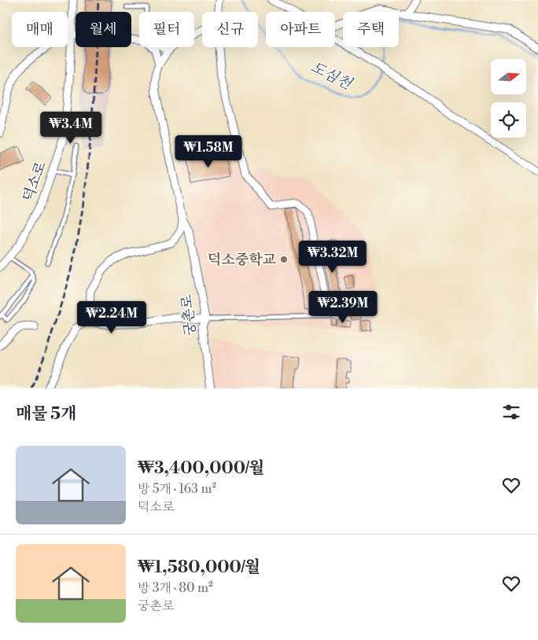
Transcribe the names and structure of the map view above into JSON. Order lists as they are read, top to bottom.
{
  "streets": {
    "street": ["덕소로", "궁촌로"]
  },
  "water": ["도심천"],
  "places": ["덕소중학교"],
  "north": "right",
  "page": {
    "chip": [
      "매매",
      "월세",
      "필터",
      "신규",
      "아파트",
      "주택"
    ],
    "price": [
      "₩3.4M",
      "₩1.58M",
      "₩3.32M",
      "₩2.39M",
      "₩2.24M"
    ],
    "heading": "매물 5개",
    "list": [
      {
        "name": "₩3,400,000/월",
        "note": "방 5개 · 163 m² · 덕소로"
      },
      {
        "name": "₩1,580,000/월",
        "note": "방 3개 · 80 m² · 궁촌로"
      }
    ]
  }
}
